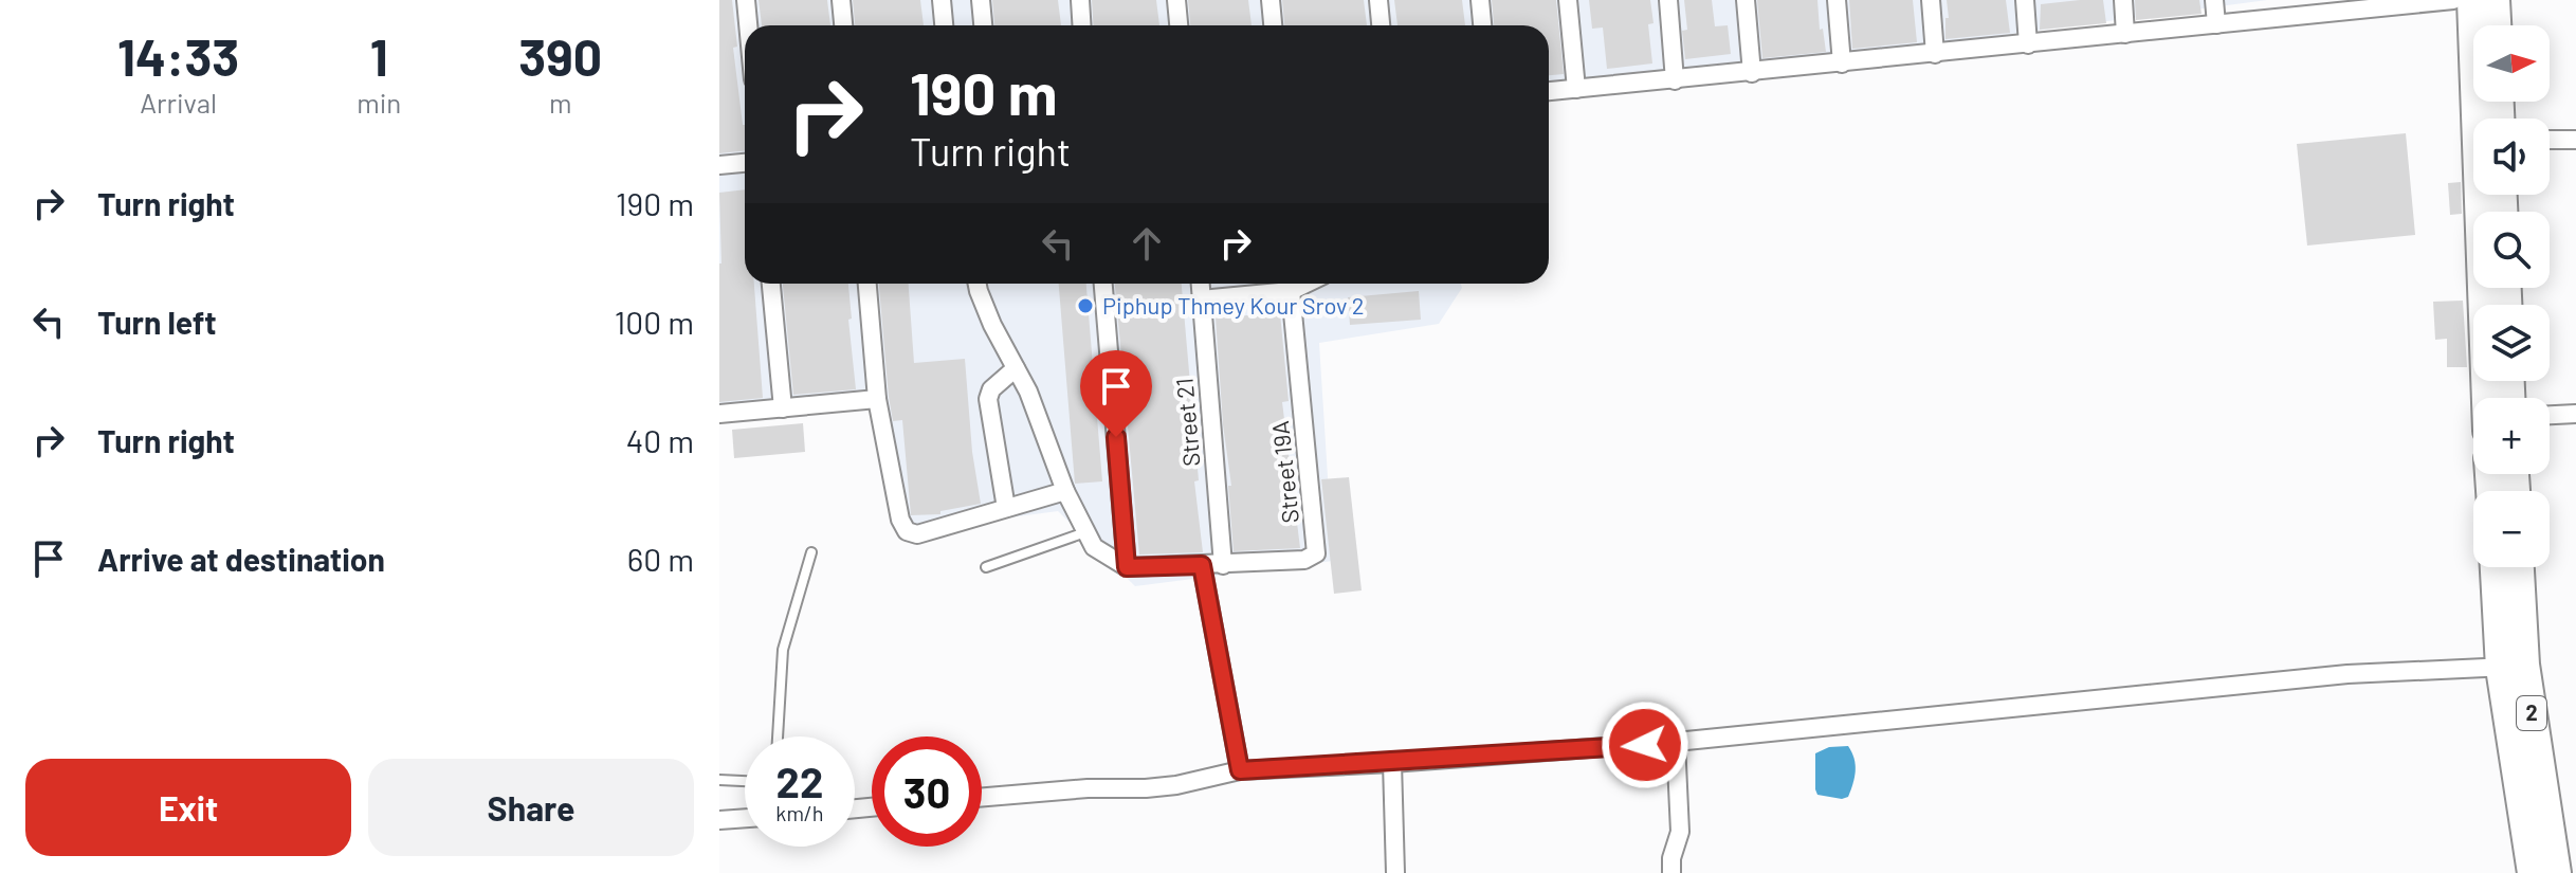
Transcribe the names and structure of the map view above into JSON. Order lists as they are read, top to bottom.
{
  "streets": {
    "highway": ["2"],
    "street": ["Street 21", "Street 19A"]
  },
  "crossings": [
    ["Street 21", "Street 19A"]
  ],
  "places": ["Piphup Thmey Kour Srov 2"],
  "north": "right",
  "page": {
    "eta": [
      "14:33",
      "Arrival",
      "1",
      "min",
      "390",
      "m"
    ],
    "map_buttons": ["+", "−"],
    "turn": ["190 m", "Turn right"],
    "list": [
      {
        "name": "Turn right",
        "value": "190 m"
      },
      {
        "name": "Turn left",
        "value": "100 m"
      },
      {
        "name": "Turn right",
        "value": "40 m"
      },
      {
        "name": "Arrive at destination",
        "value": "60 m"
      }
    ],
    "speed": "22 km/h",
    "limit": "30",
    "buttons": ["Exit", "Share"]
  }
}
